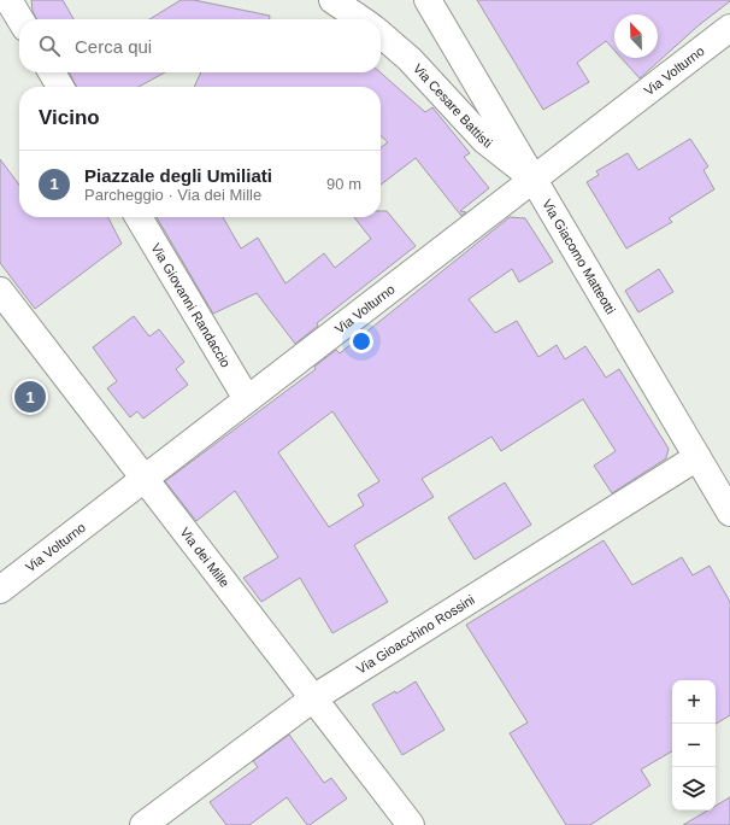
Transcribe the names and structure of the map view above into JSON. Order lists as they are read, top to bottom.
{
  "streets": {
    "street": [
      "Via Volturno",
      "Via Cesare Battisti",
      "Via Giacomo Matteotti",
      "Via Giovanni Randaccio",
      "Via dei Mille",
      "Via Gioacchino Rossini"
    ]
  },
  "crossings": [
    ["Via Volturno", "Via Cesare Battisti"],
    ["Via Volturno", "Via Giacomo Matteotti"],
    ["Via Volturno", "Via Giovanni Randaccio"],
    ["Via Volturno", "Via dei Mille"],
    ["Via Cesare Battisti", "Via Giacomo Matteotti"],
    ["Via Giacomo Matteotti", "Via Gioacchino Rossini"],
    ["Via dei Mille", "Via Gioacchino Rossini"]
  ],
  "north": "top left",
  "page": {
    "search": "Cerca qui",
    "heading": "Vicino",
    "list": [
      {
        "mark": "1",
        "name": "Piazzale degli Umiliati",
        "note": "Parcheggio · Via dei Mille",
        "value": "90 m"
      }
    ],
    "pins": "1",
    "map_buttons": ["+", "−"]
  }
}
